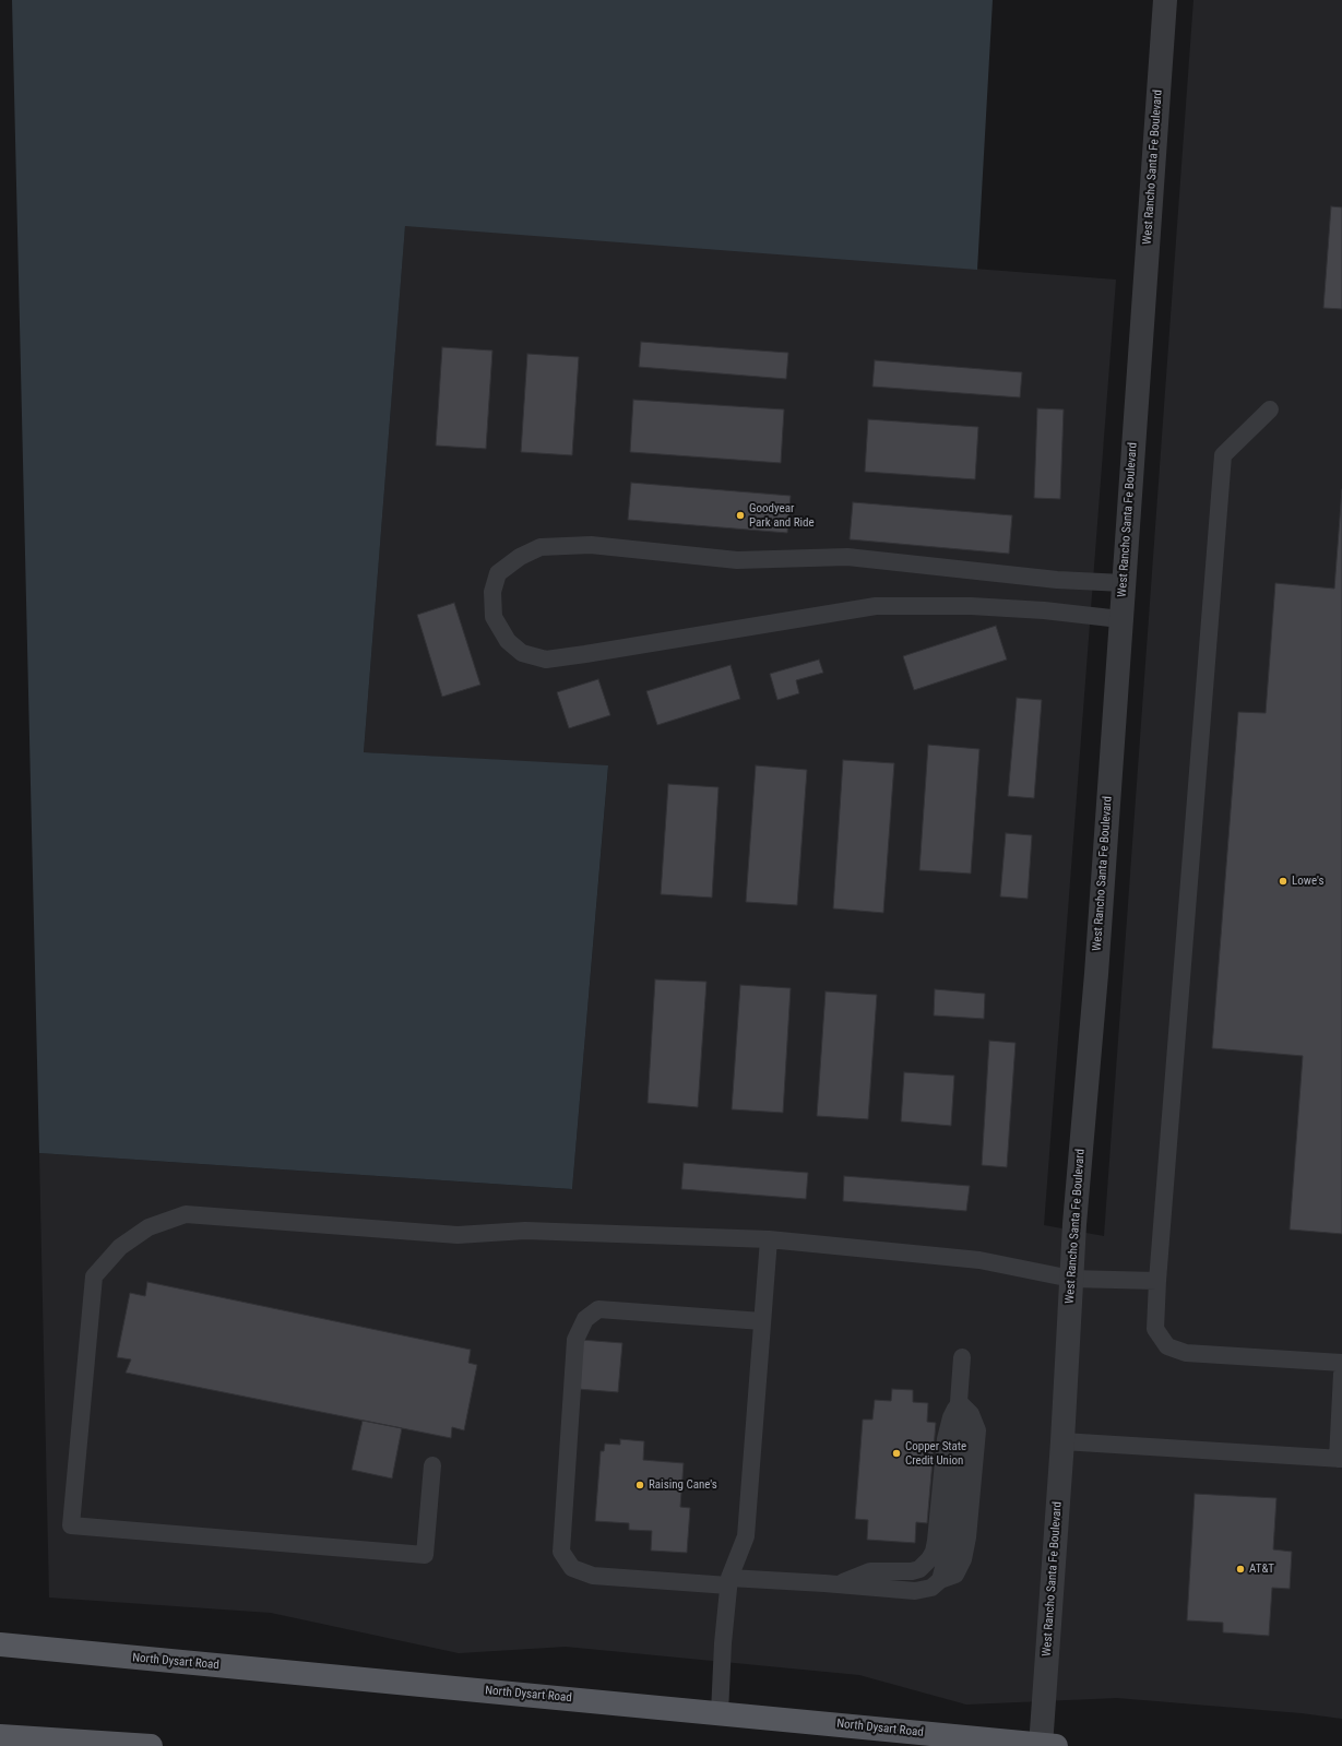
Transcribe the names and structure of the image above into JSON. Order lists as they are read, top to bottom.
{
  "streets": {
    "main road": ["North Dysart Road"],
    "street": ["West Rancho Santa Fe Boulevard"]
  },
  "crossings": [
    ["West Rancho Santa Fe Boulevard", "North Dysart Road"]
  ],
  "places": [
    "Goodyear Park and Ride",
    "Lowe's",
    "Copper State Credit Union",
    "Raising Cane's",
    "AT&T"
  ]
}
